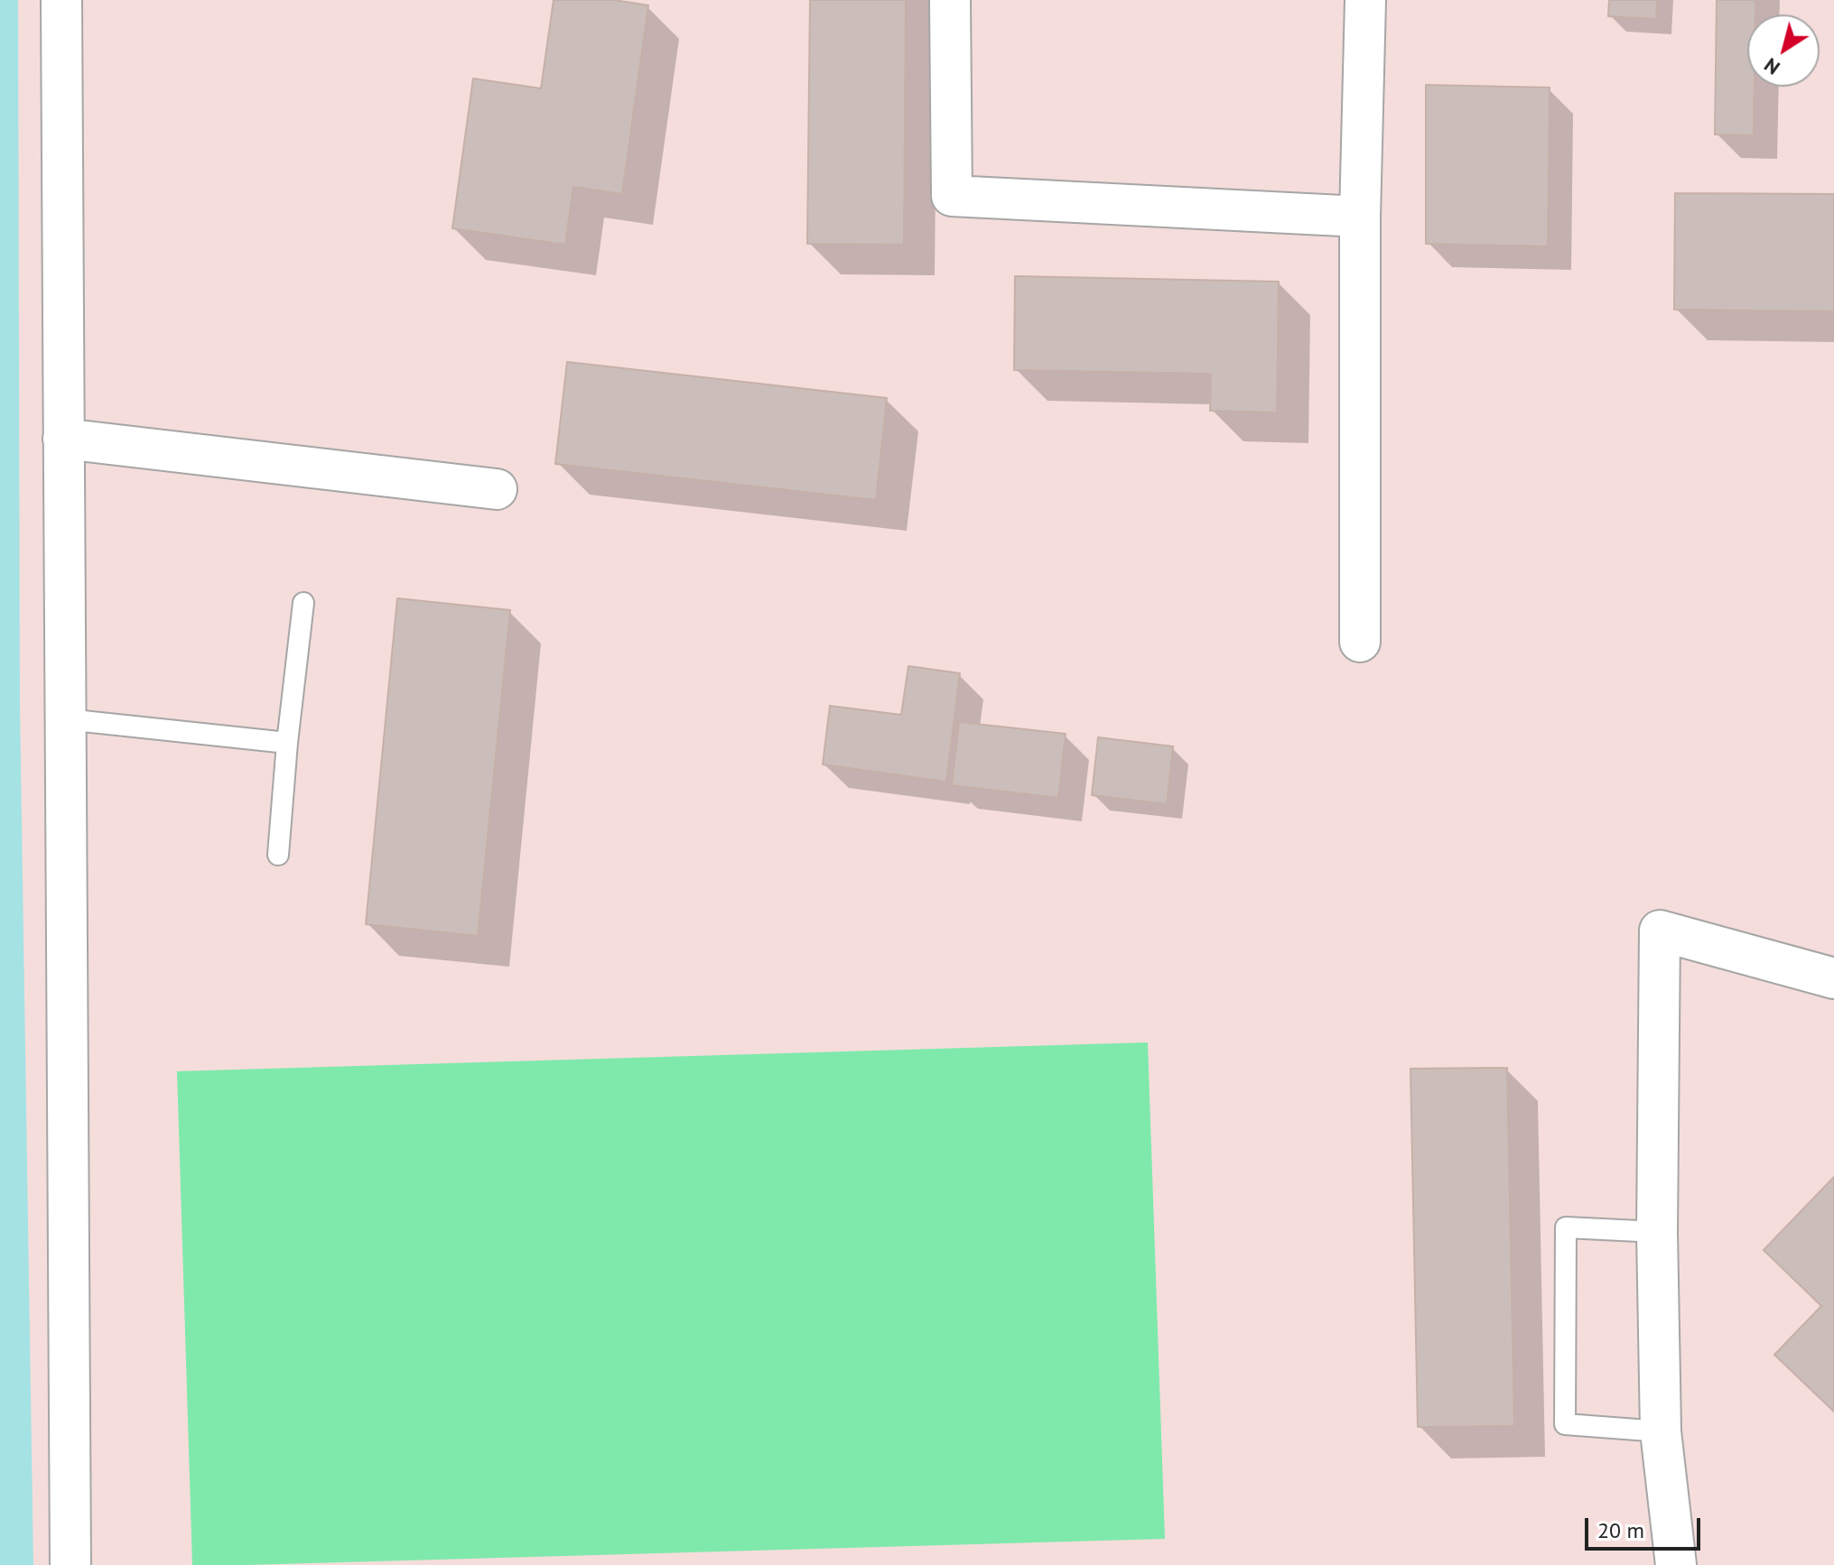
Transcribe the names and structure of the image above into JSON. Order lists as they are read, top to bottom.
{
  "scale_bar": "20 m",
  "north": "bottom left"
}
